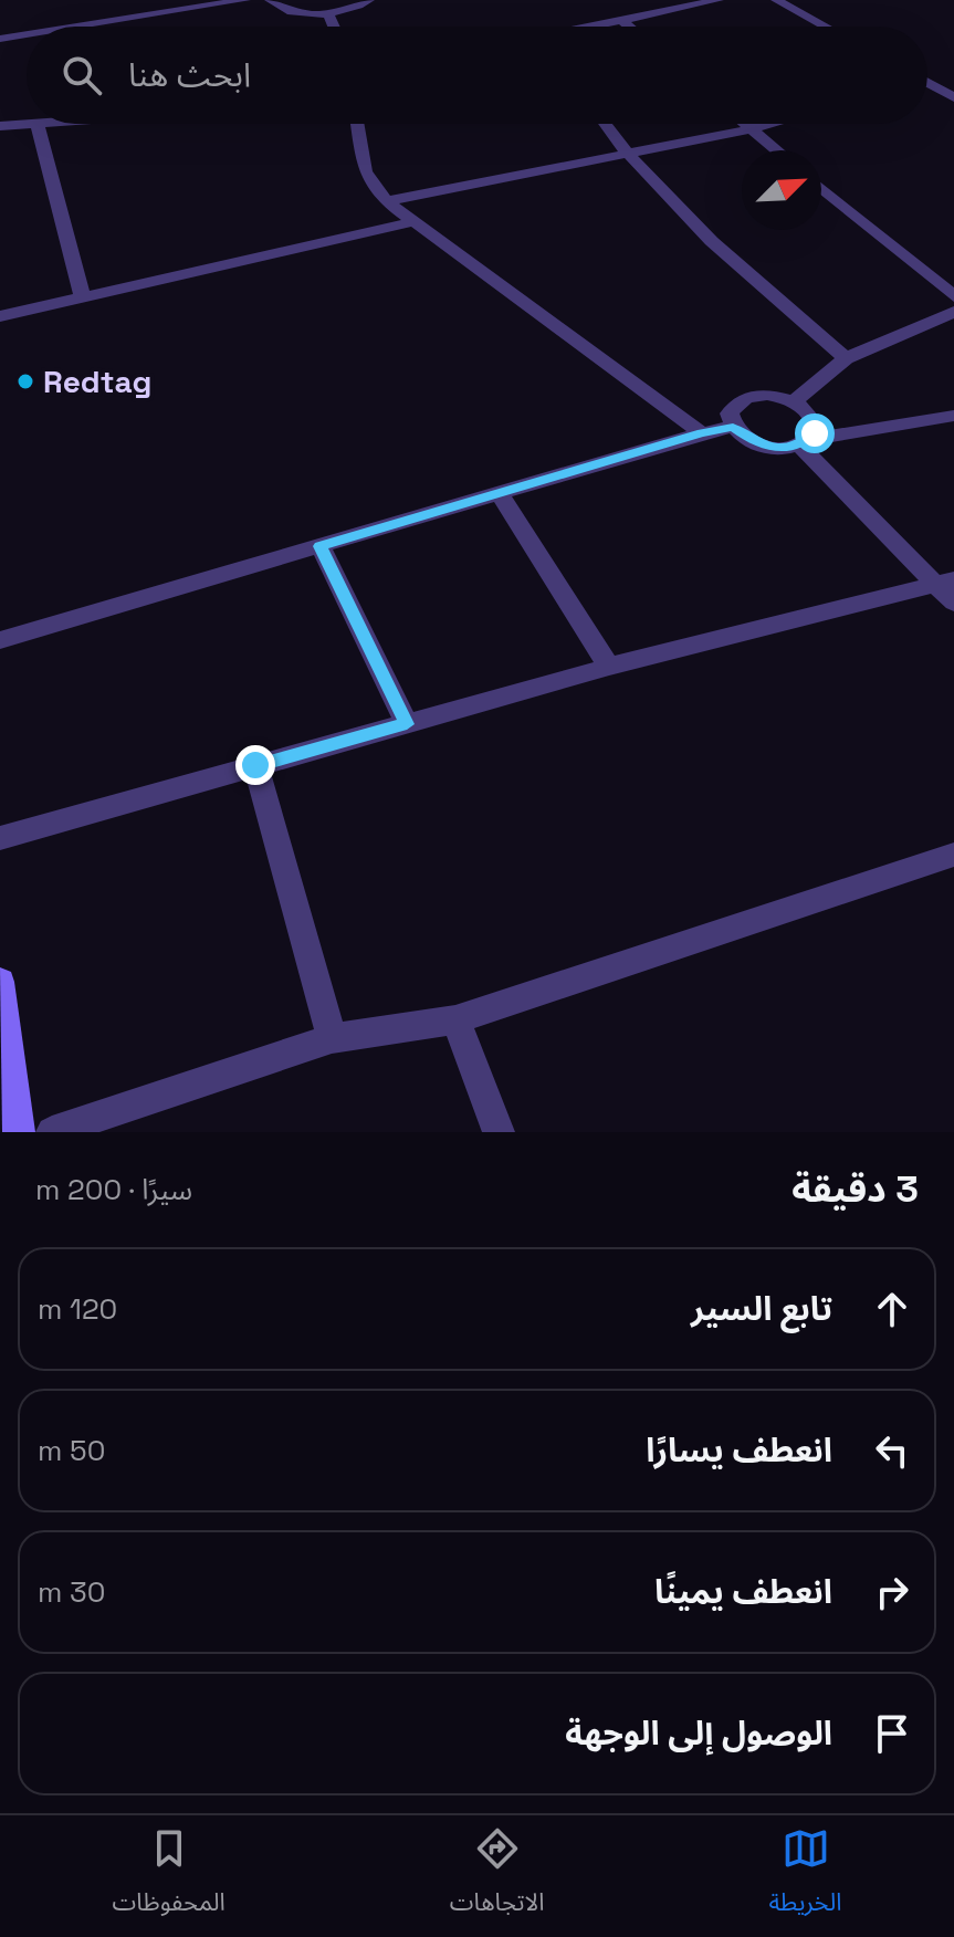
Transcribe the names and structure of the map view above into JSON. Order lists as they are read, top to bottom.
{
  "places": ["Redtag"],
  "north": "top right",
  "page": {
    "search": "ابحث هنا",
    "heading": ["3 دقيقة", "سيرًا · 200 m"],
    "list": [
      ["تابع السير", "120 m"],
      ["انعطف يسارًا", "50 m"],
      ["انعطف يمينًا", "30 m"],
      "الوصول إلى الوجهة"
    ],
    "nav": ["الخريطة", "الاتجاهات", "المحفوظات"]
  }
}
